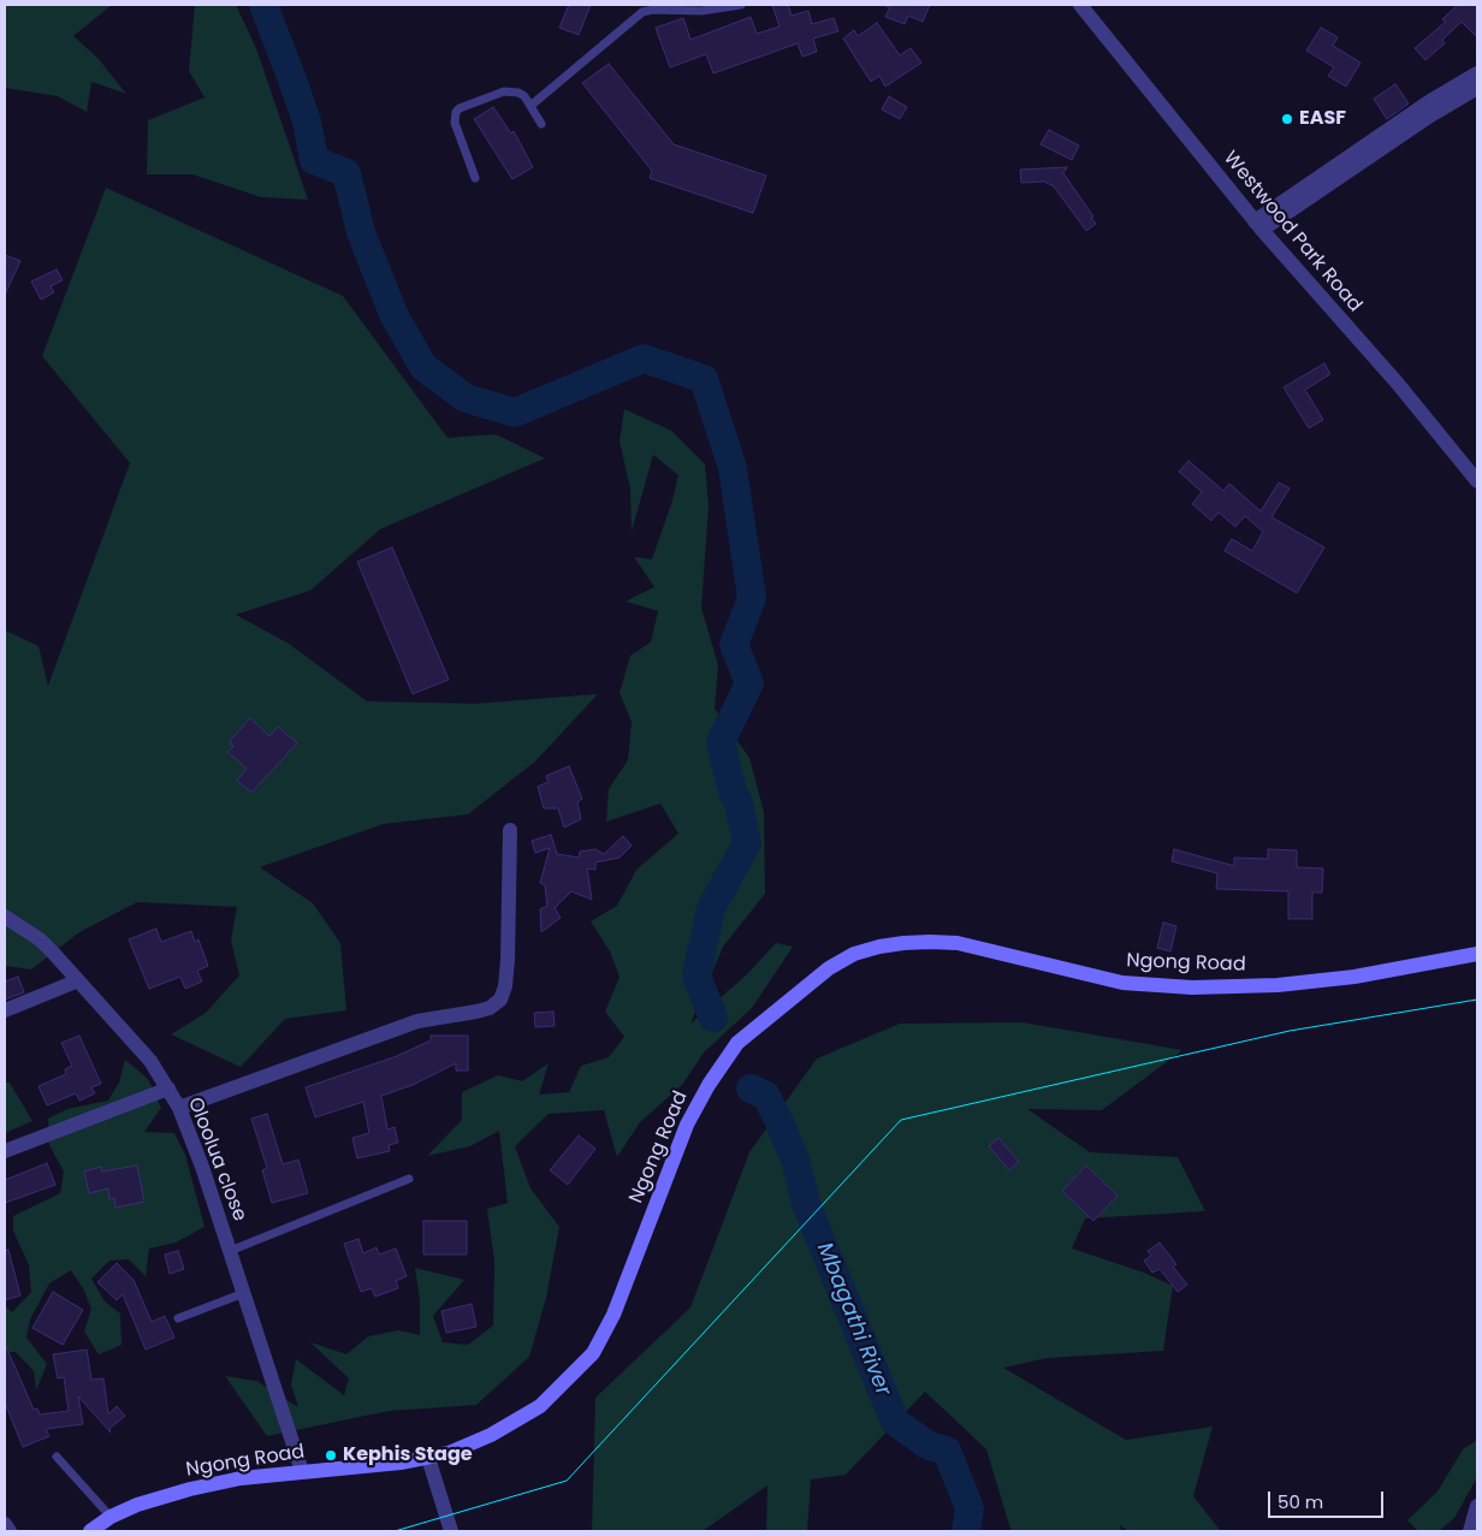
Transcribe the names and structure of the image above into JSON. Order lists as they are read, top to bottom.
{
  "streets": {
    "main road": ["Ngong Road"],
    "street": ["Westwood Park Road", "Oloolua close"]
  },
  "crossings": [
    ["Ngong Road", "Oloolua close"]
  ],
  "water": ["Mbagathi River"],
  "places": ["EASF", "Kephis Stage"],
  "scale_bar": "50 m"
}
